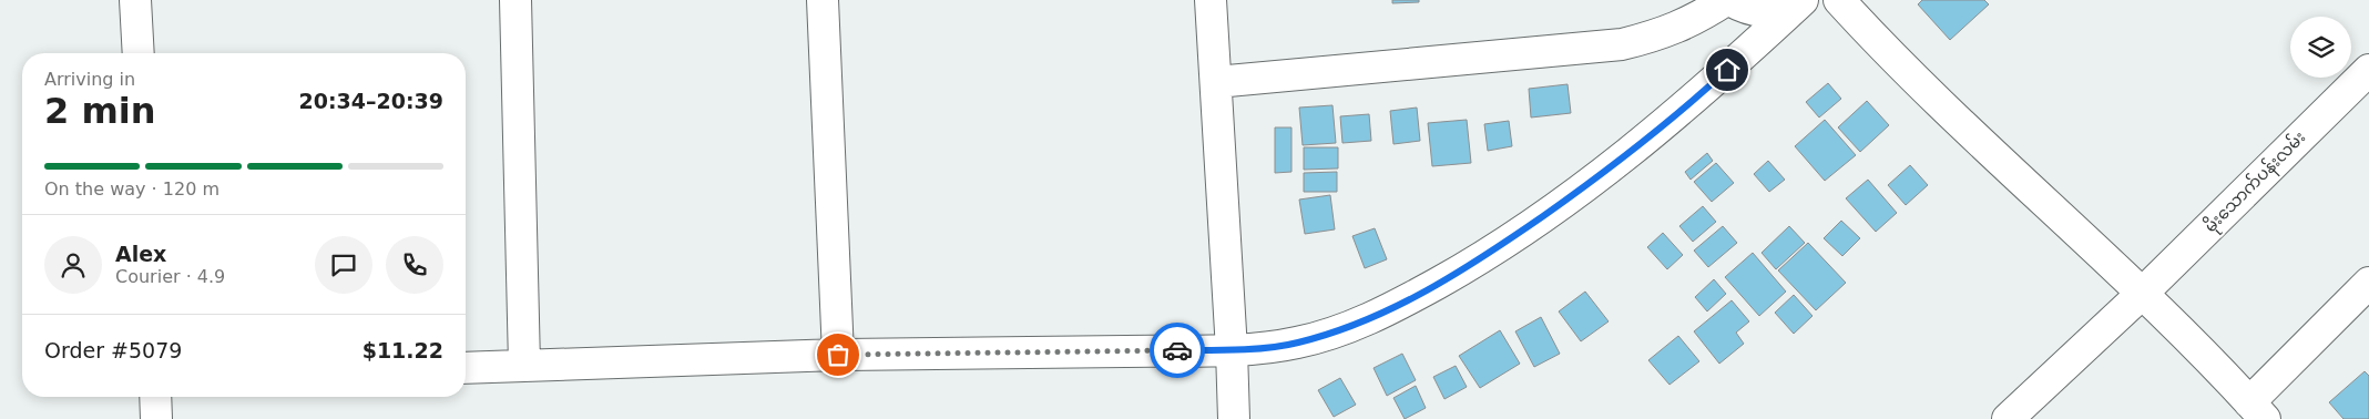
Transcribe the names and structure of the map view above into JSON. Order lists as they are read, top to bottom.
{
  "streets": {
    "street": ["မိုးသောက်ပန်းလမ်း"]
  },
  "page": {
    "heading": ["2 min", "Arriving in", "20:34–20:39"],
    "panel": [
      "Alex",
      "Courier · 4.9",
      "Order #5079",
      "$11.22"
    ],
    "bar": "On the way · 120 m"
  }
}
